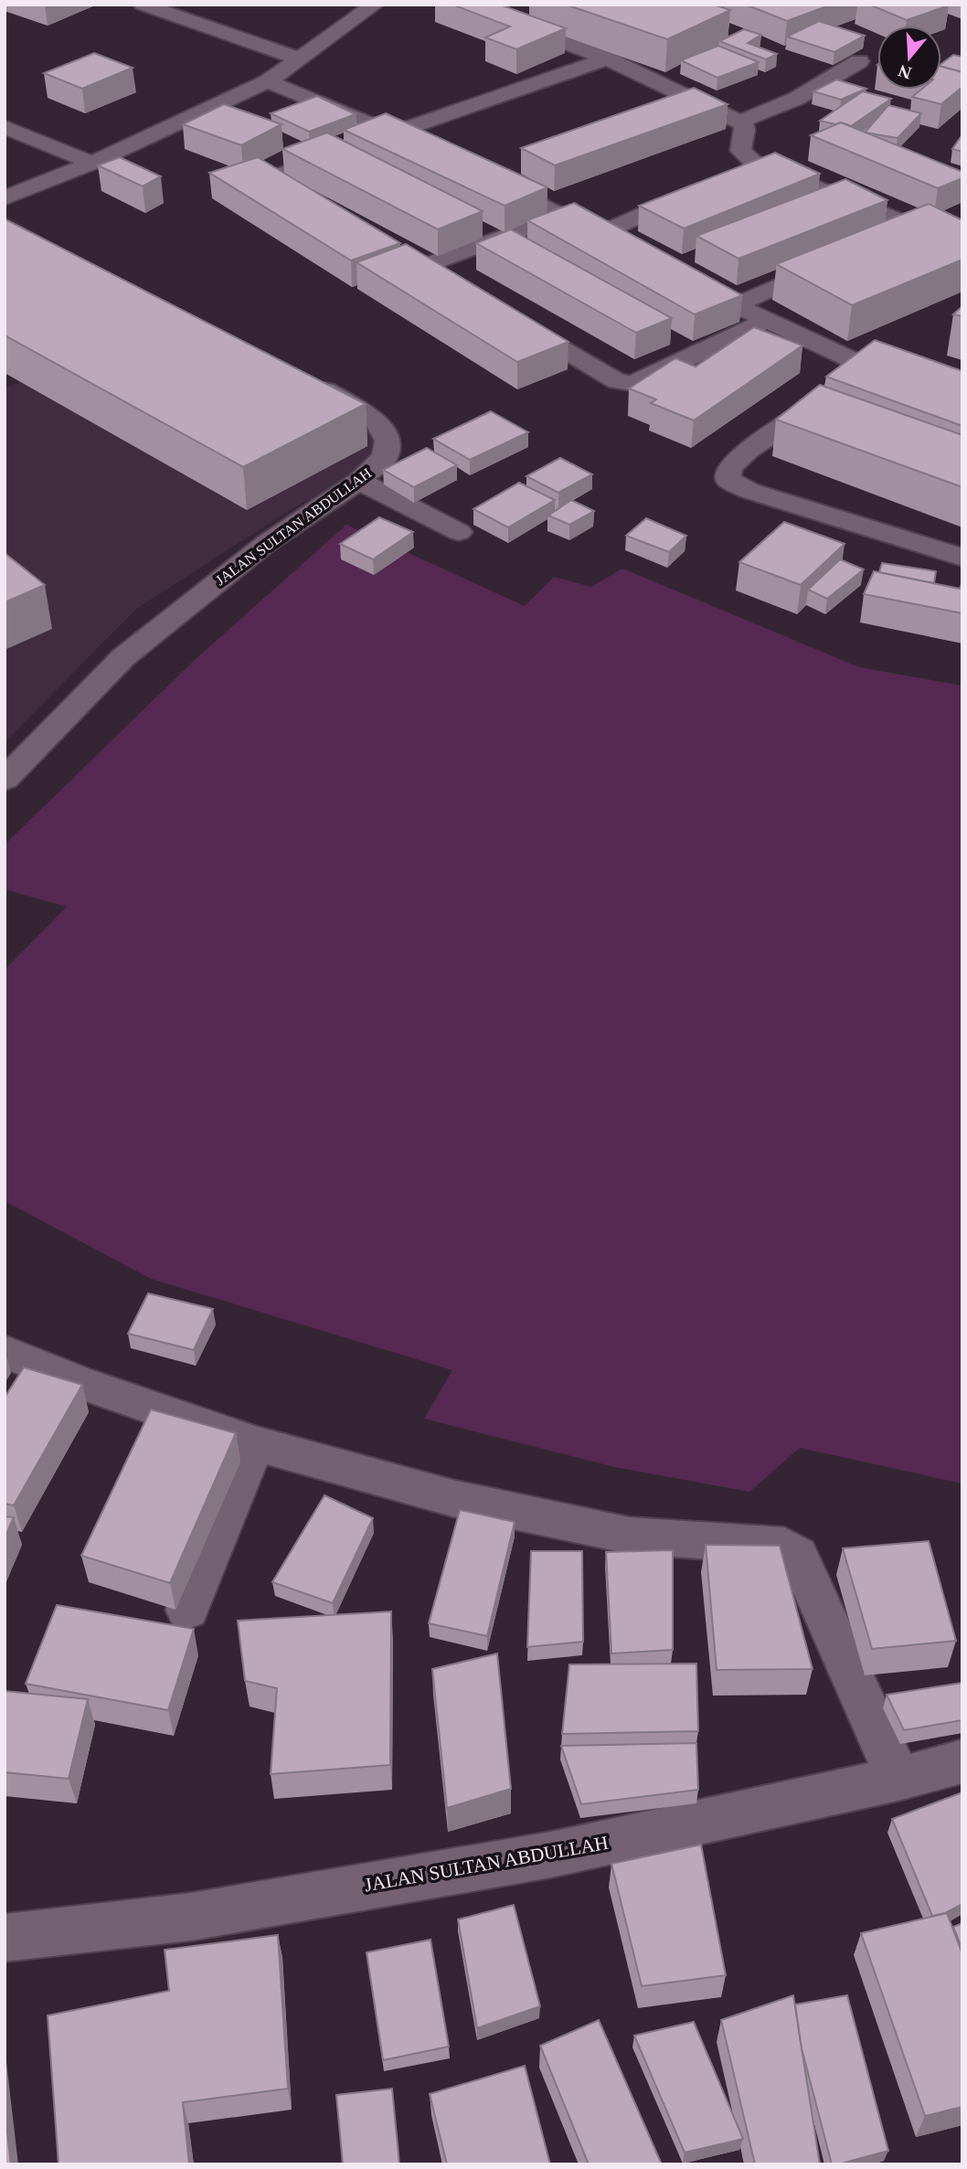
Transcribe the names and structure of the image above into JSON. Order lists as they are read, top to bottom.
{
  "streets": {
    "street": ["JALAN SULTAN ABDULLAH"]
  },
  "north": "bottom"
}
